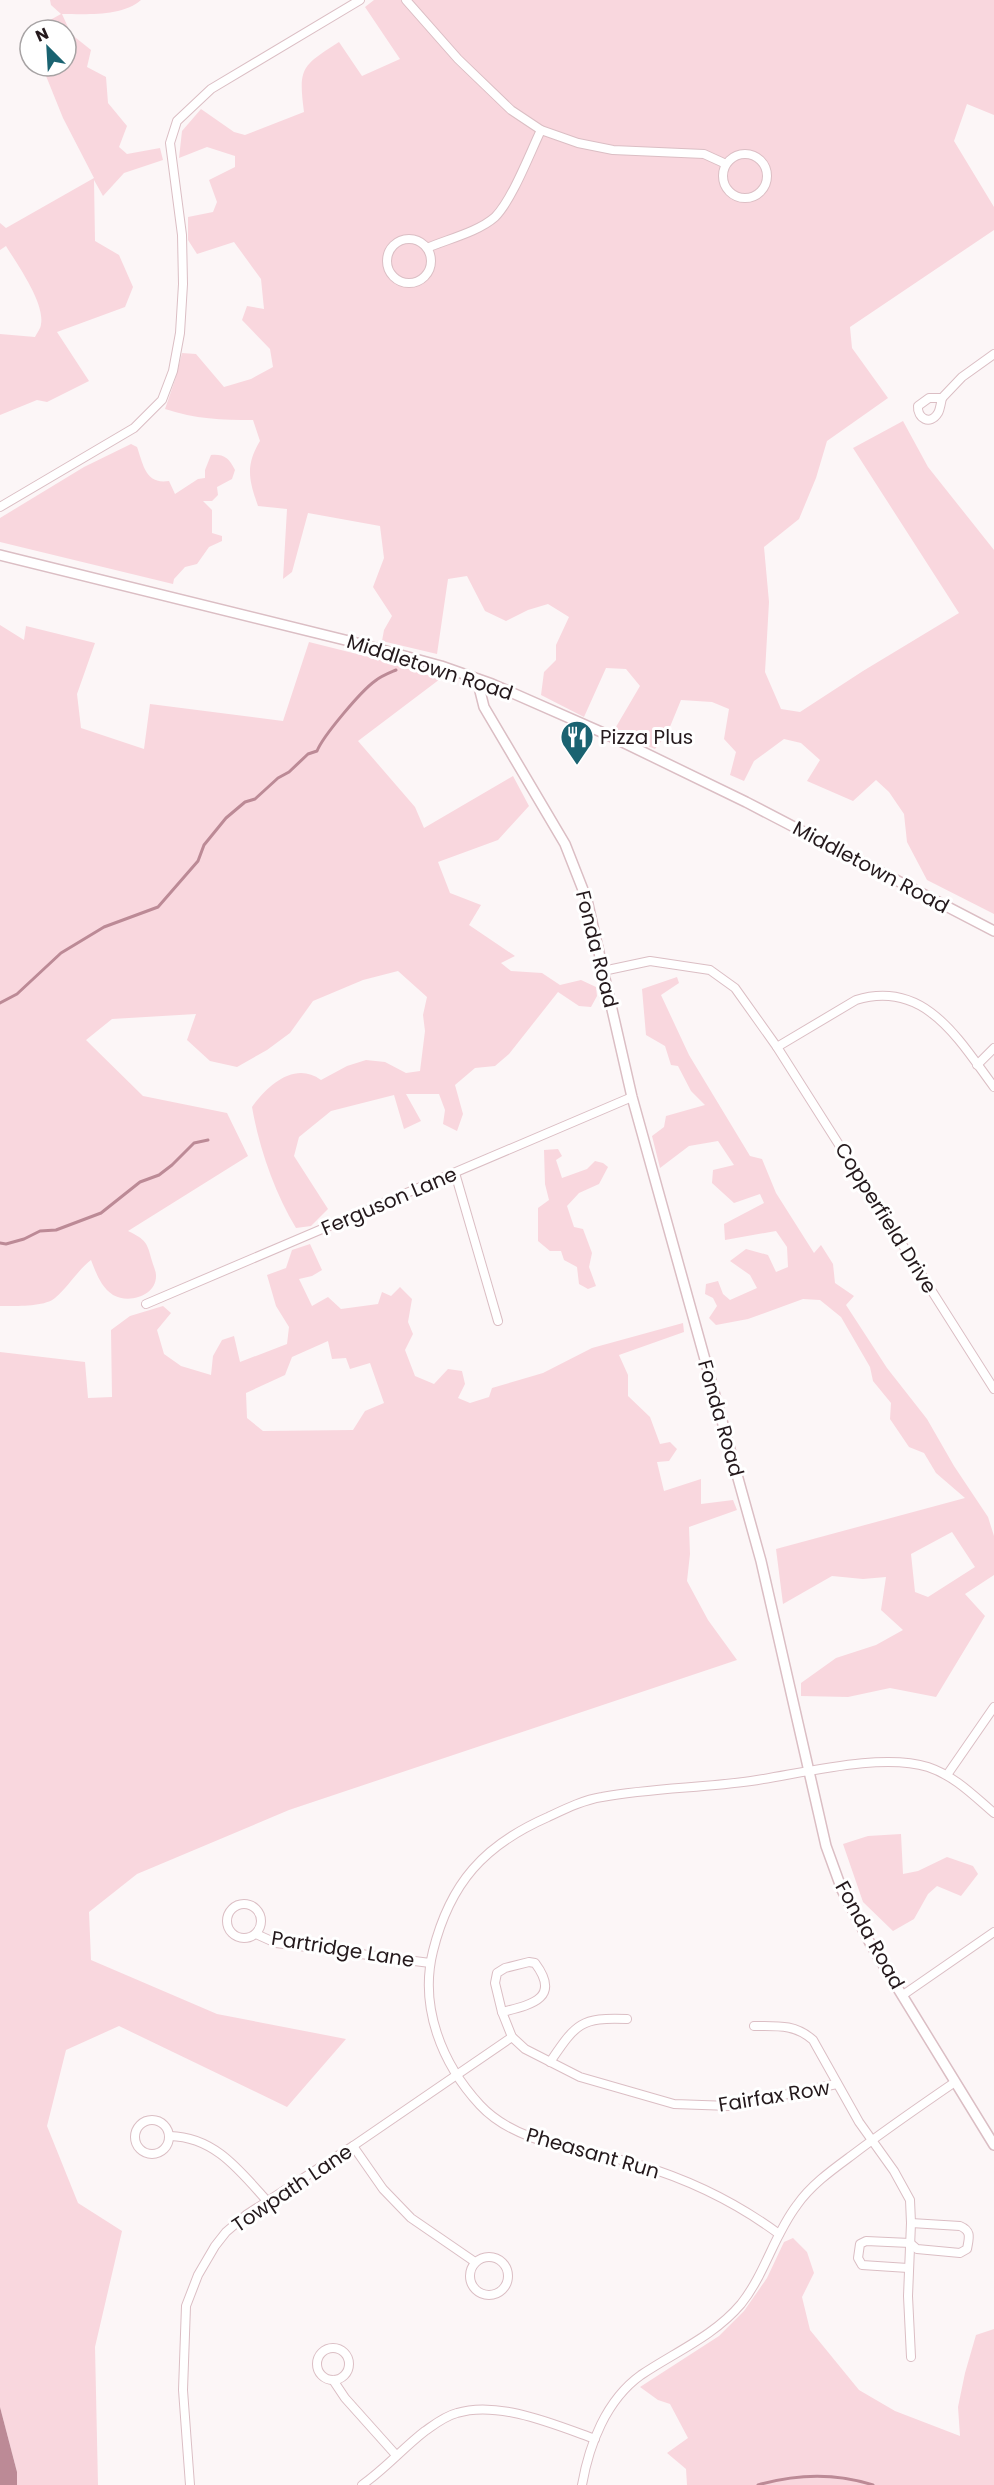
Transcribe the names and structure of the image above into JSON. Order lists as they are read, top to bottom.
{
  "streets": {
    "street": [
      "Middletown Road",
      "Fonda Road",
      "Ferguson Lane",
      "Copperfield Drive",
      "Partridge Lane",
      "Fairfax Row",
      "Pheasant Run",
      "Towpath Lane"
    ]
  },
  "crossings": [
    ["Middletown Road", "Fonda Road"],
    ["Fonda Road", "Ferguson Lane"],
    ["Fonda Road", "Copperfield Drive"],
    ["Fonda Road", "Pheasant Run"],
    ["Partridge Lane", "Pheasant Run"],
    ["Pheasant Run", "Towpath Lane"]
  ],
  "places": {
    "restaurant": ["Pizza Plus"]
  },
  "north": "top left"
}
